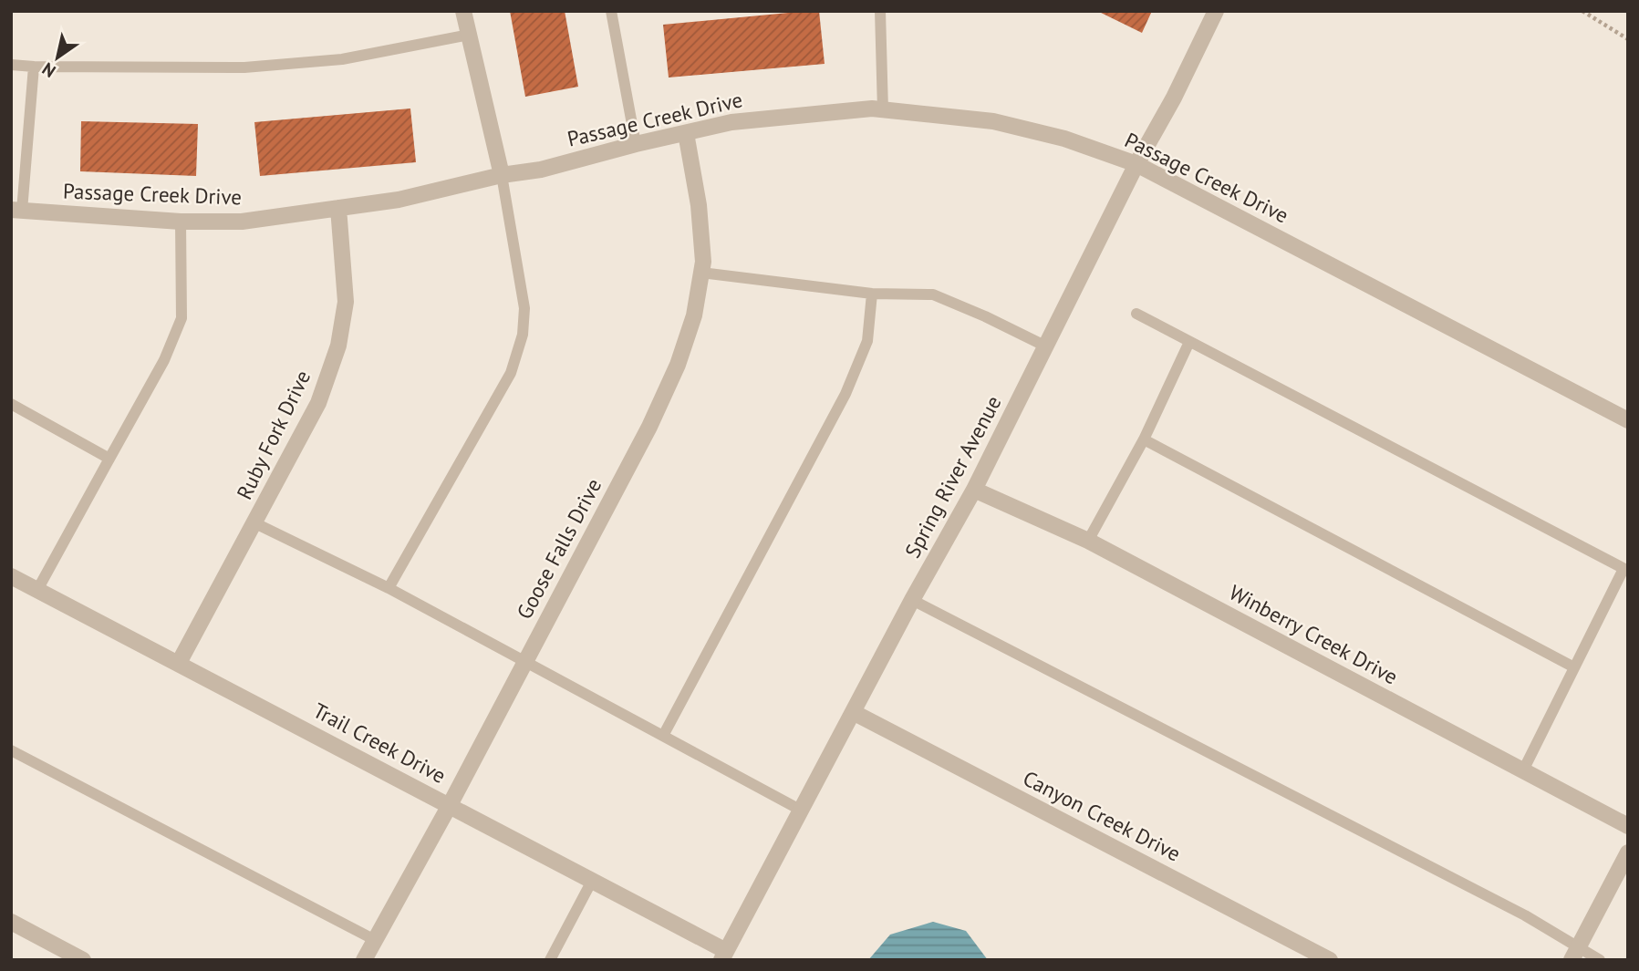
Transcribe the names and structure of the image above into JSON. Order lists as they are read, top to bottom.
{
  "streets": {
    "street": [
      "Passage Creek Drive",
      "Ruby Fork Drive",
      "Spring River Avenue",
      "Goose Falls Drive",
      "Winberry Creek Drive",
      "Trail Creek Drive",
      "Canyon Creek Drive"
    ]
  },
  "crossings": [
    ["Passage Creek Drive", "Ruby Fork Drive"],
    ["Passage Creek Drive", "Spring River Avenue"],
    ["Passage Creek Drive", "Goose Falls Drive"],
    ["Ruby Fork Drive", "Trail Creek Drive"],
    ["Spring River Avenue", "Winberry Creek Drive"],
    ["Spring River Avenue", "Trail Creek Drive"],
    ["Spring River Avenue", "Canyon Creek Drive"],
    ["Goose Falls Drive", "Trail Creek Drive"]
  ],
  "north": "bottom left"
}
